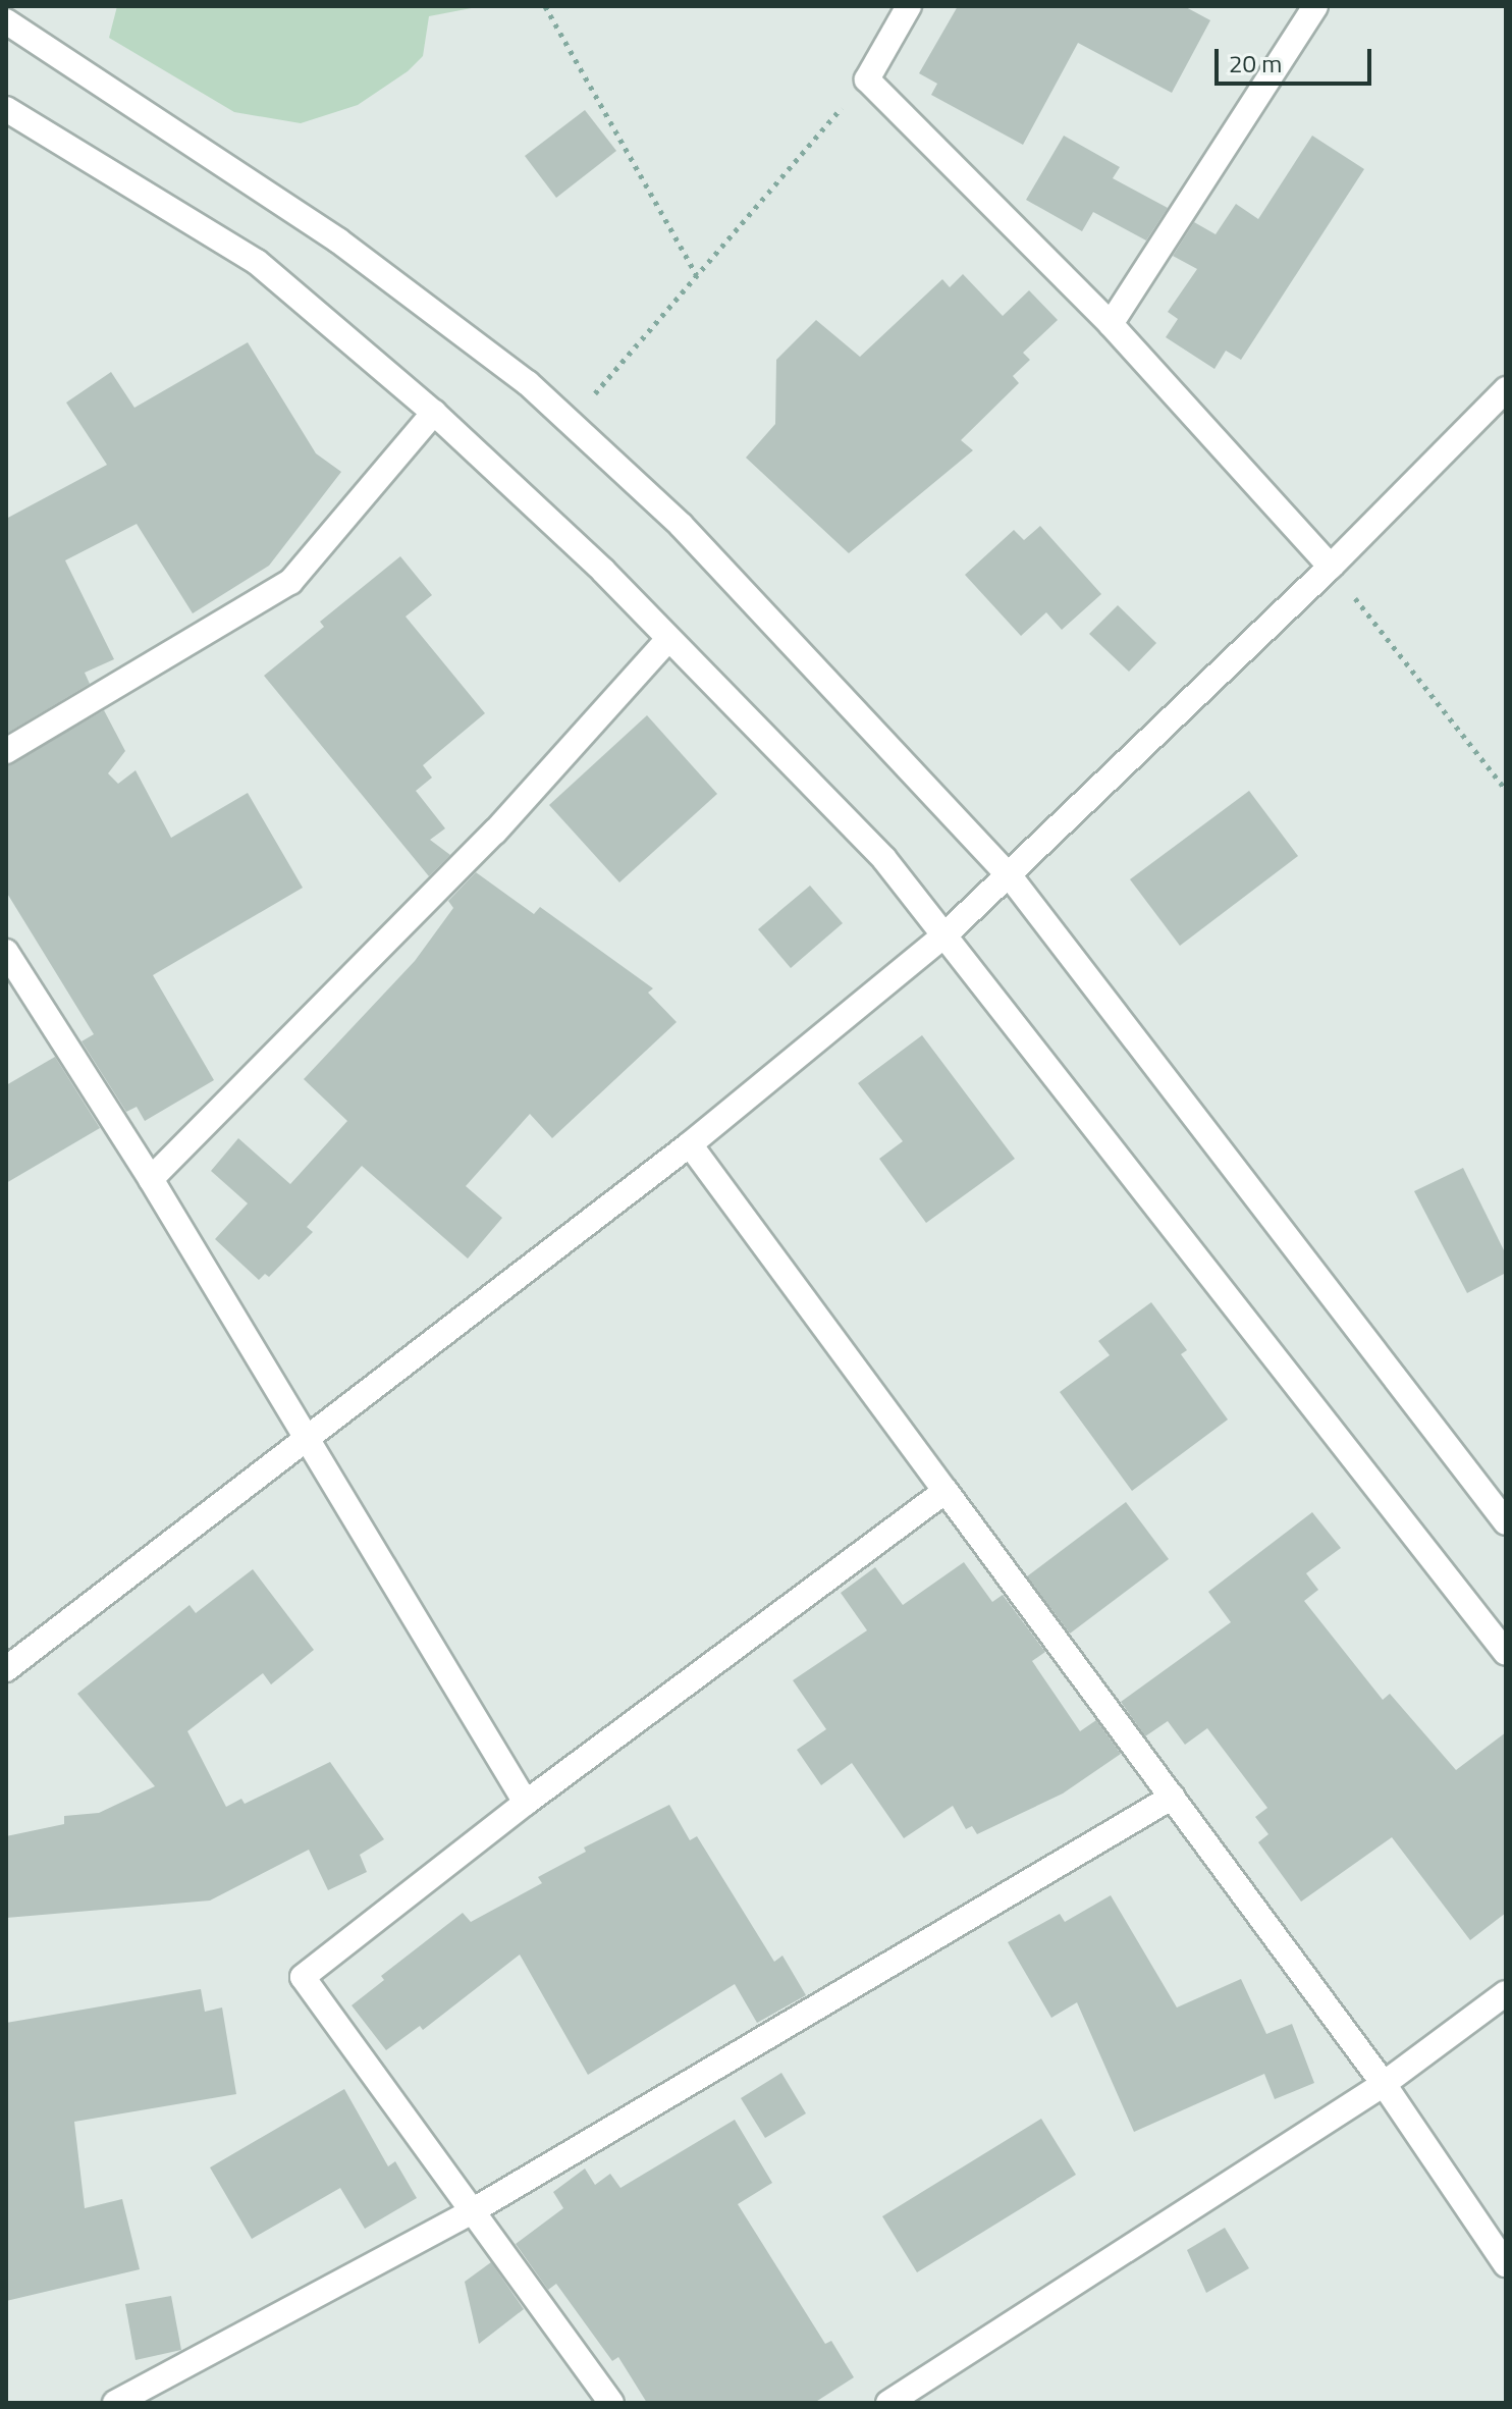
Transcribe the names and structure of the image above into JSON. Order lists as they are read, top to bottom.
{
  "scale_bar": "20 m"
}
